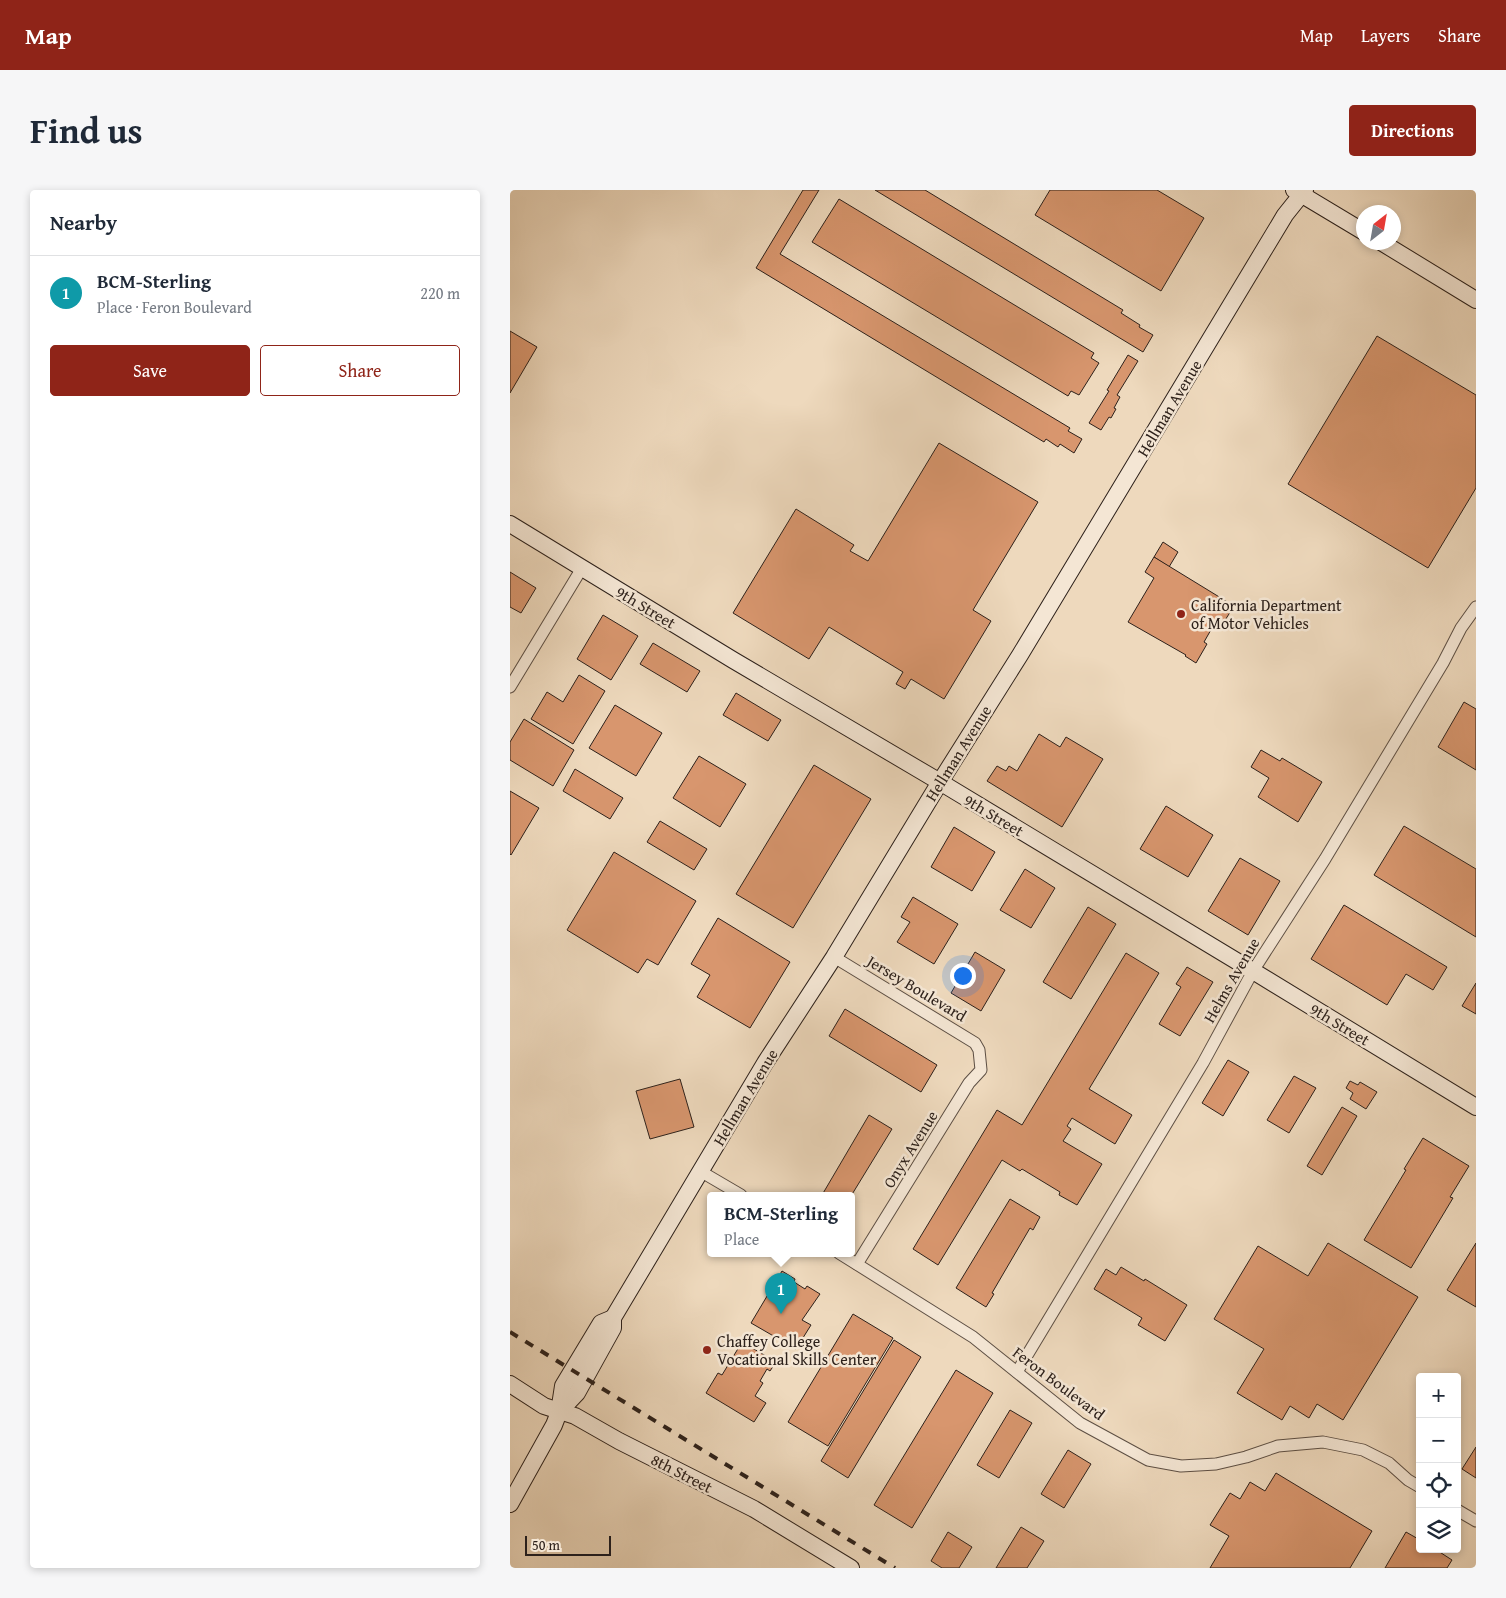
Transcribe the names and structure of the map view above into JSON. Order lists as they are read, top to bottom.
{
  "streets": {
    "street": [
      "Hellman Avenue",
      "9th Street",
      "Helms Avenue",
      "Jersey Boulevard",
      "Onyx Avenue",
      "Feron Boulevard",
      "8th Street"
    ]
  },
  "crossings": [
    ["Hellman Avenue", "9th Street"],
    ["Hellman Avenue", "Jersey Boulevard"],
    ["Hellman Avenue", "8th Street"],
    ["9th Street", "Helms Avenue"],
    ["Helms Avenue", "Feron Boulevard"],
    ["Jersey Boulevard", "Onyx Avenue"],
    ["Onyx Avenue", "Feron Boulevard"]
  ],
  "places": ["California Department of Motor Vehicles", "Chaffey College Vocational Skills Center"],
  "scale_bar": "50 m",
  "north": "top right",
  "page": {
    "header": "Map",
    "nav": ["Map", "Layers", "Share"],
    "title": "Find us",
    "buttons": [
      "Directions",
      ["Save", "Share"]
    ],
    "heading": "Nearby",
    "list": [
      {
        "mark": "1",
        "name": "BCM-Sterling",
        "note": "Place · Feron Boulevard",
        "value": "220 m"
      }
    ],
    "popup": ["BCM-Sterling", "Place"],
    "pins": "1",
    "map_buttons": ["+", "−"],
    "scale": "50 m"
  }
}
